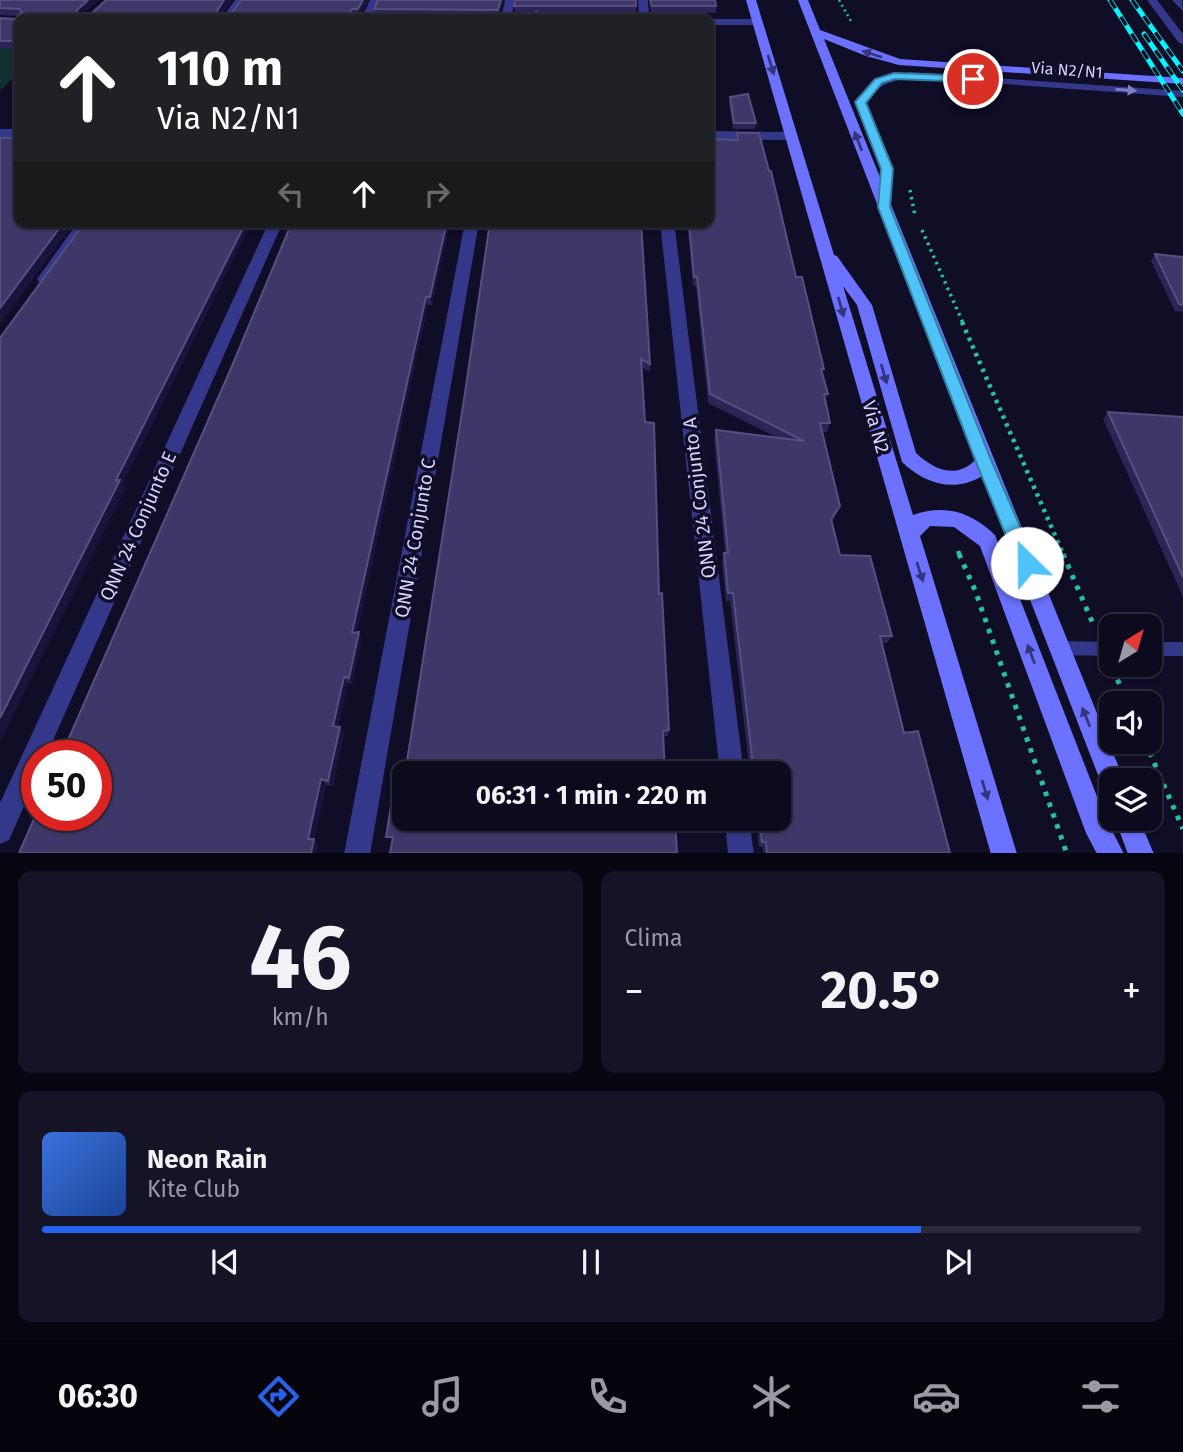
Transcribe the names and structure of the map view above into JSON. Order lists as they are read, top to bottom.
{
  "streets": {
    "main road": ["Via N2"],
    "street": [
      "Via N2/N1",
      "QNN 24 Conjunto A",
      "QNN 24 Conjunto E",
      "QNN 24 Conjunto C"
    ]
  },
  "north": "top right",
  "page": {
    "turn": ["110 m", "Via N2/N1"],
    "limit": "50",
    "trip": "06:31 · 1 min · 220 m",
    "tile": [
      ["46", "km/h"],
      "Clima"
    ],
    "heat": ["−", "20.5°", "+"],
    "song": ["Neon Rain", "Kite Club"],
    "tabs": "06:30"
  }
}
